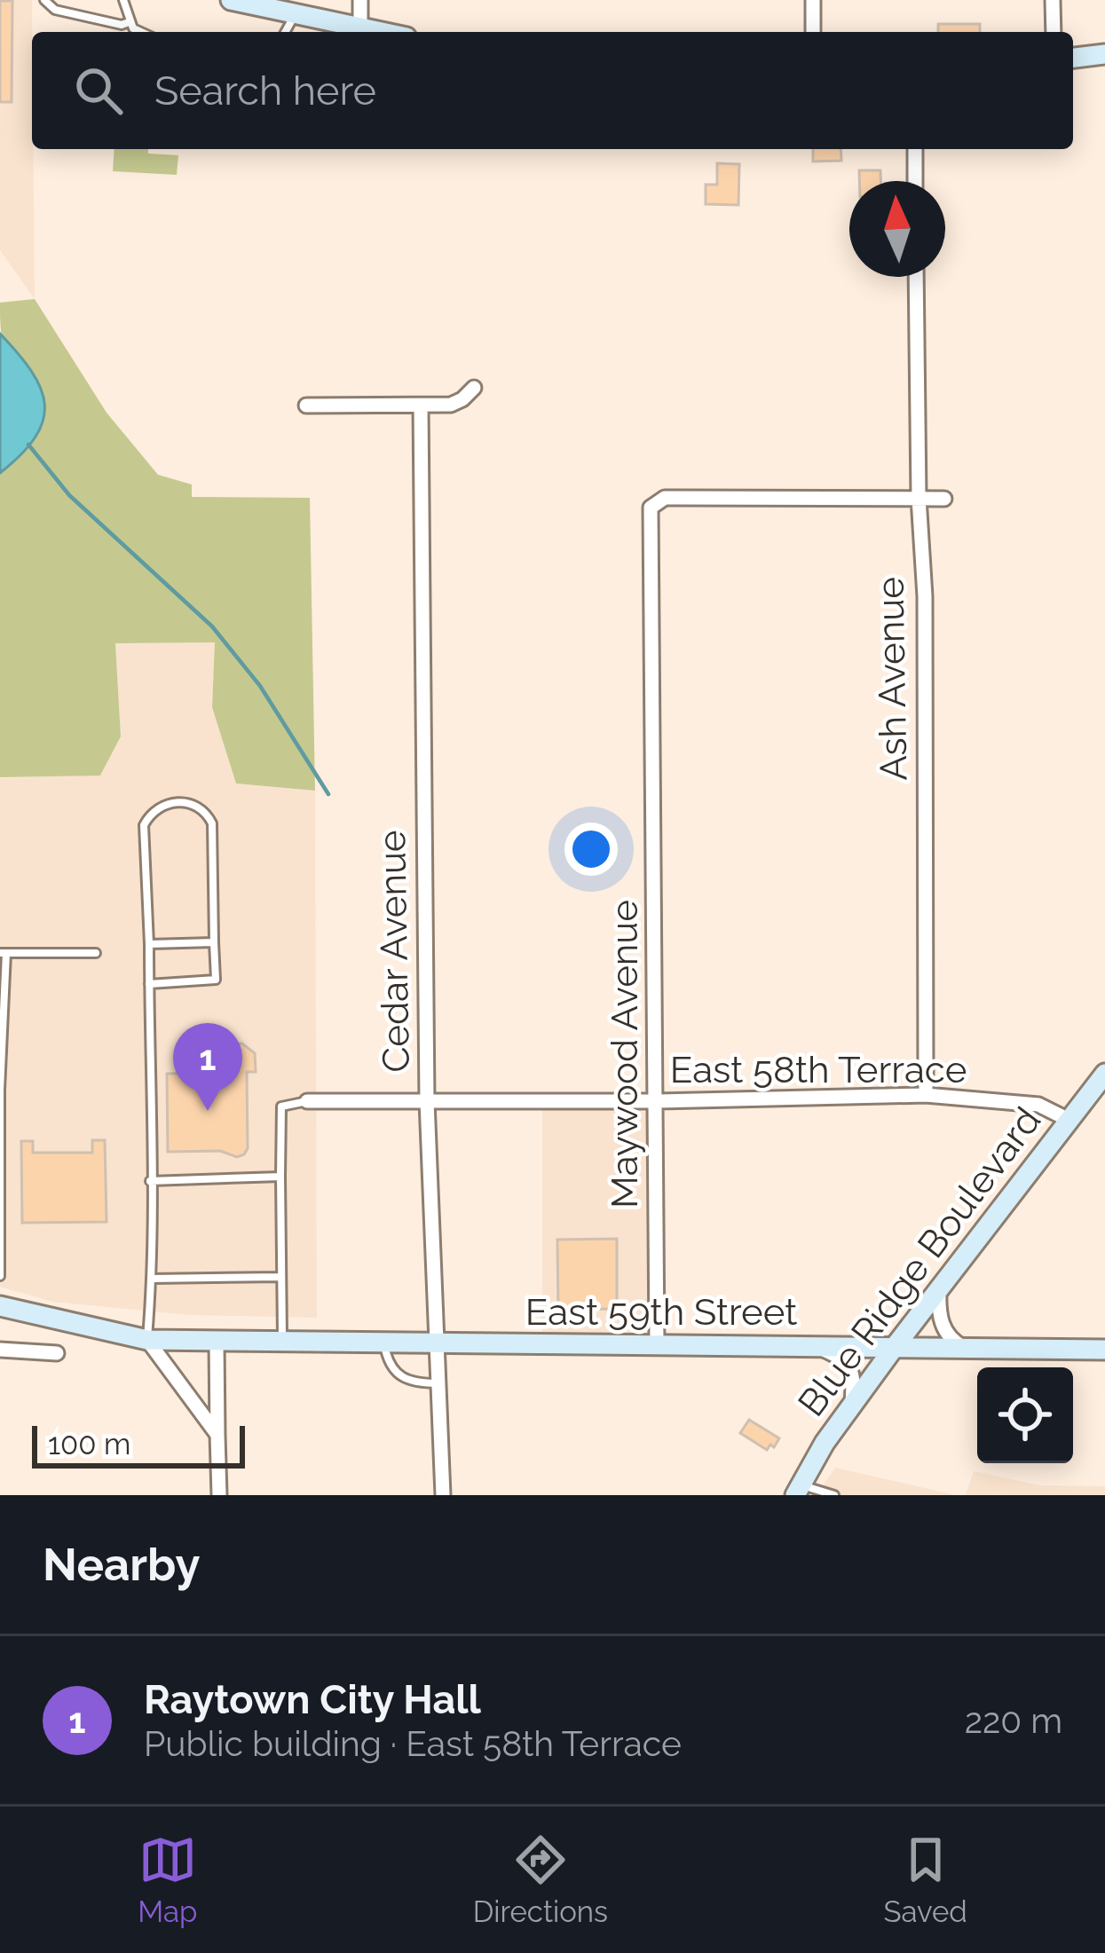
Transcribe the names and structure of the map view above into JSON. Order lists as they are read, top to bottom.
{
  "streets": {
    "street": [
      "Ash Avenue",
      "Cedar Avenue",
      "Maywood Avenue",
      "East 58th Terrace",
      "Blue Ridge Boulevard",
      "East 59th Street"
    ]
  },
  "crossings": [
    ["Ash Avenue", "Maywood Avenue"],
    ["Ash Avenue", "East 58th Terrace"],
    ["Cedar Avenue", "East 58th Terrace"],
    ["Cedar Avenue", "East 59th Street"],
    ["Maywood Avenue", "East 58th Terrace"],
    ["Maywood Avenue", "East 59th Street"],
    ["East 58th Terrace", "Blue Ridge Boulevard"],
    ["Blue Ridge Boulevard", "East 59th Street"]
  ],
  "scale_bar": "100 m",
  "north": "top",
  "page": {
    "search": "Search here",
    "pins": "1",
    "scale": "100 m",
    "heading": "Nearby",
    "list": [
      {
        "mark": "1",
        "name": "Raytown City Hall",
        "note": "Public building · East 58th Terrace",
        "value": "220 m"
      }
    ],
    "nav": ["Map", "Directions", "Saved"]
  }
}
